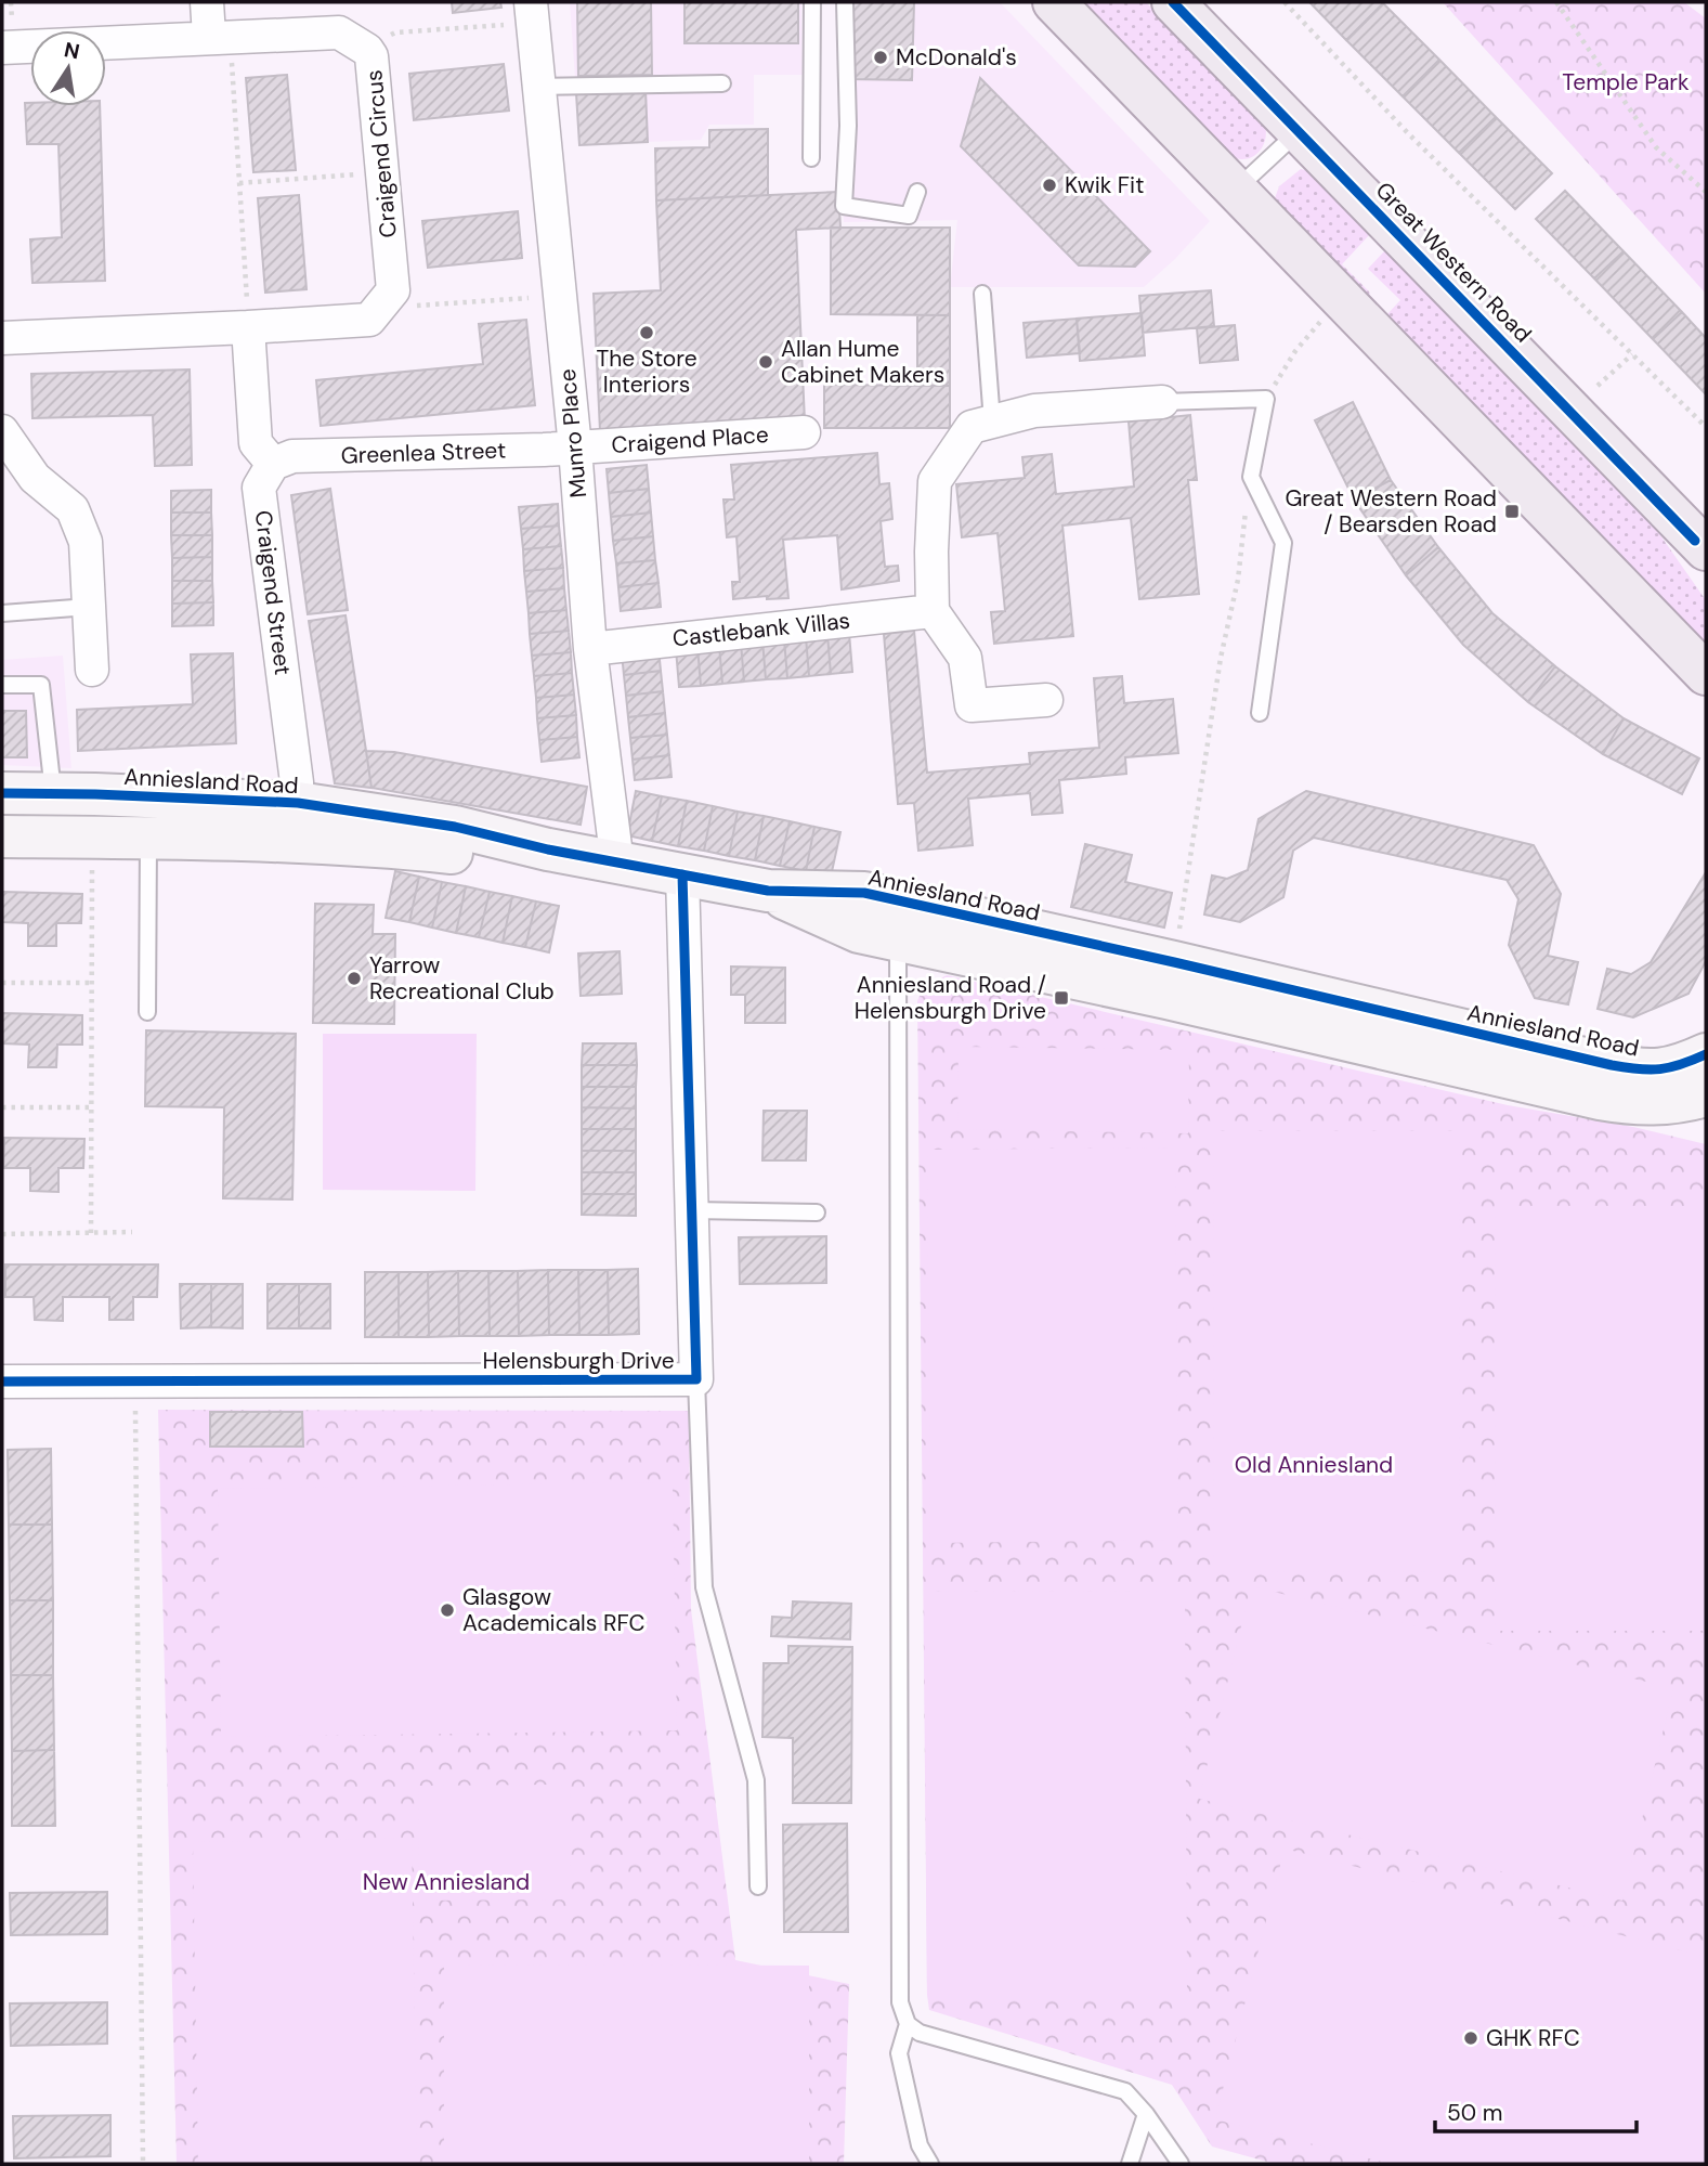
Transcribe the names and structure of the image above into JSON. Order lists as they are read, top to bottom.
{
  "streets": {
    "main road": ["Great Western Road"],
    "street": [
      "Craigend Circus",
      "Munro Place",
      "Craigend Place",
      "Greenlea Street",
      "Craigend Street",
      "Castlebank Villas",
      "Anniesland Road",
      "Helensburgh Drive"
    ]
  },
  "crossings": [
    ["Munro Place", "Craigend Place"],
    ["Munro Place", "Greenlea Street"],
    ["Munro Place", "Castlebank Villas"],
    ["Munro Place", "Anniesland Road"],
    ["Craigend Place", "Greenlea Street"],
    ["Greenlea Street", "Craigend Street"],
    ["Craigend Street", "Anniesland Road"],
    ["Anniesland Road", "Helensburgh Drive"]
  ],
  "parks": ["Temple Park", "Old Anniesland", "New Anniesland"],
  "places": {
    "other": [
      "McDonald's",
      "Kwik Fit",
      "The Store Interiors",
      "Allan Hume Cabinet Makers",
      "Yarrow Recreational Club",
      "Glasgow Academicals RFC",
      "GHK RFC"
    ],
    "transit": ["Great Western Road / Bearsden Road", "Anniesland Road / Helensburgh Drive"]
  },
  "scale_bar": "50 m",
  "north": "top"
}
